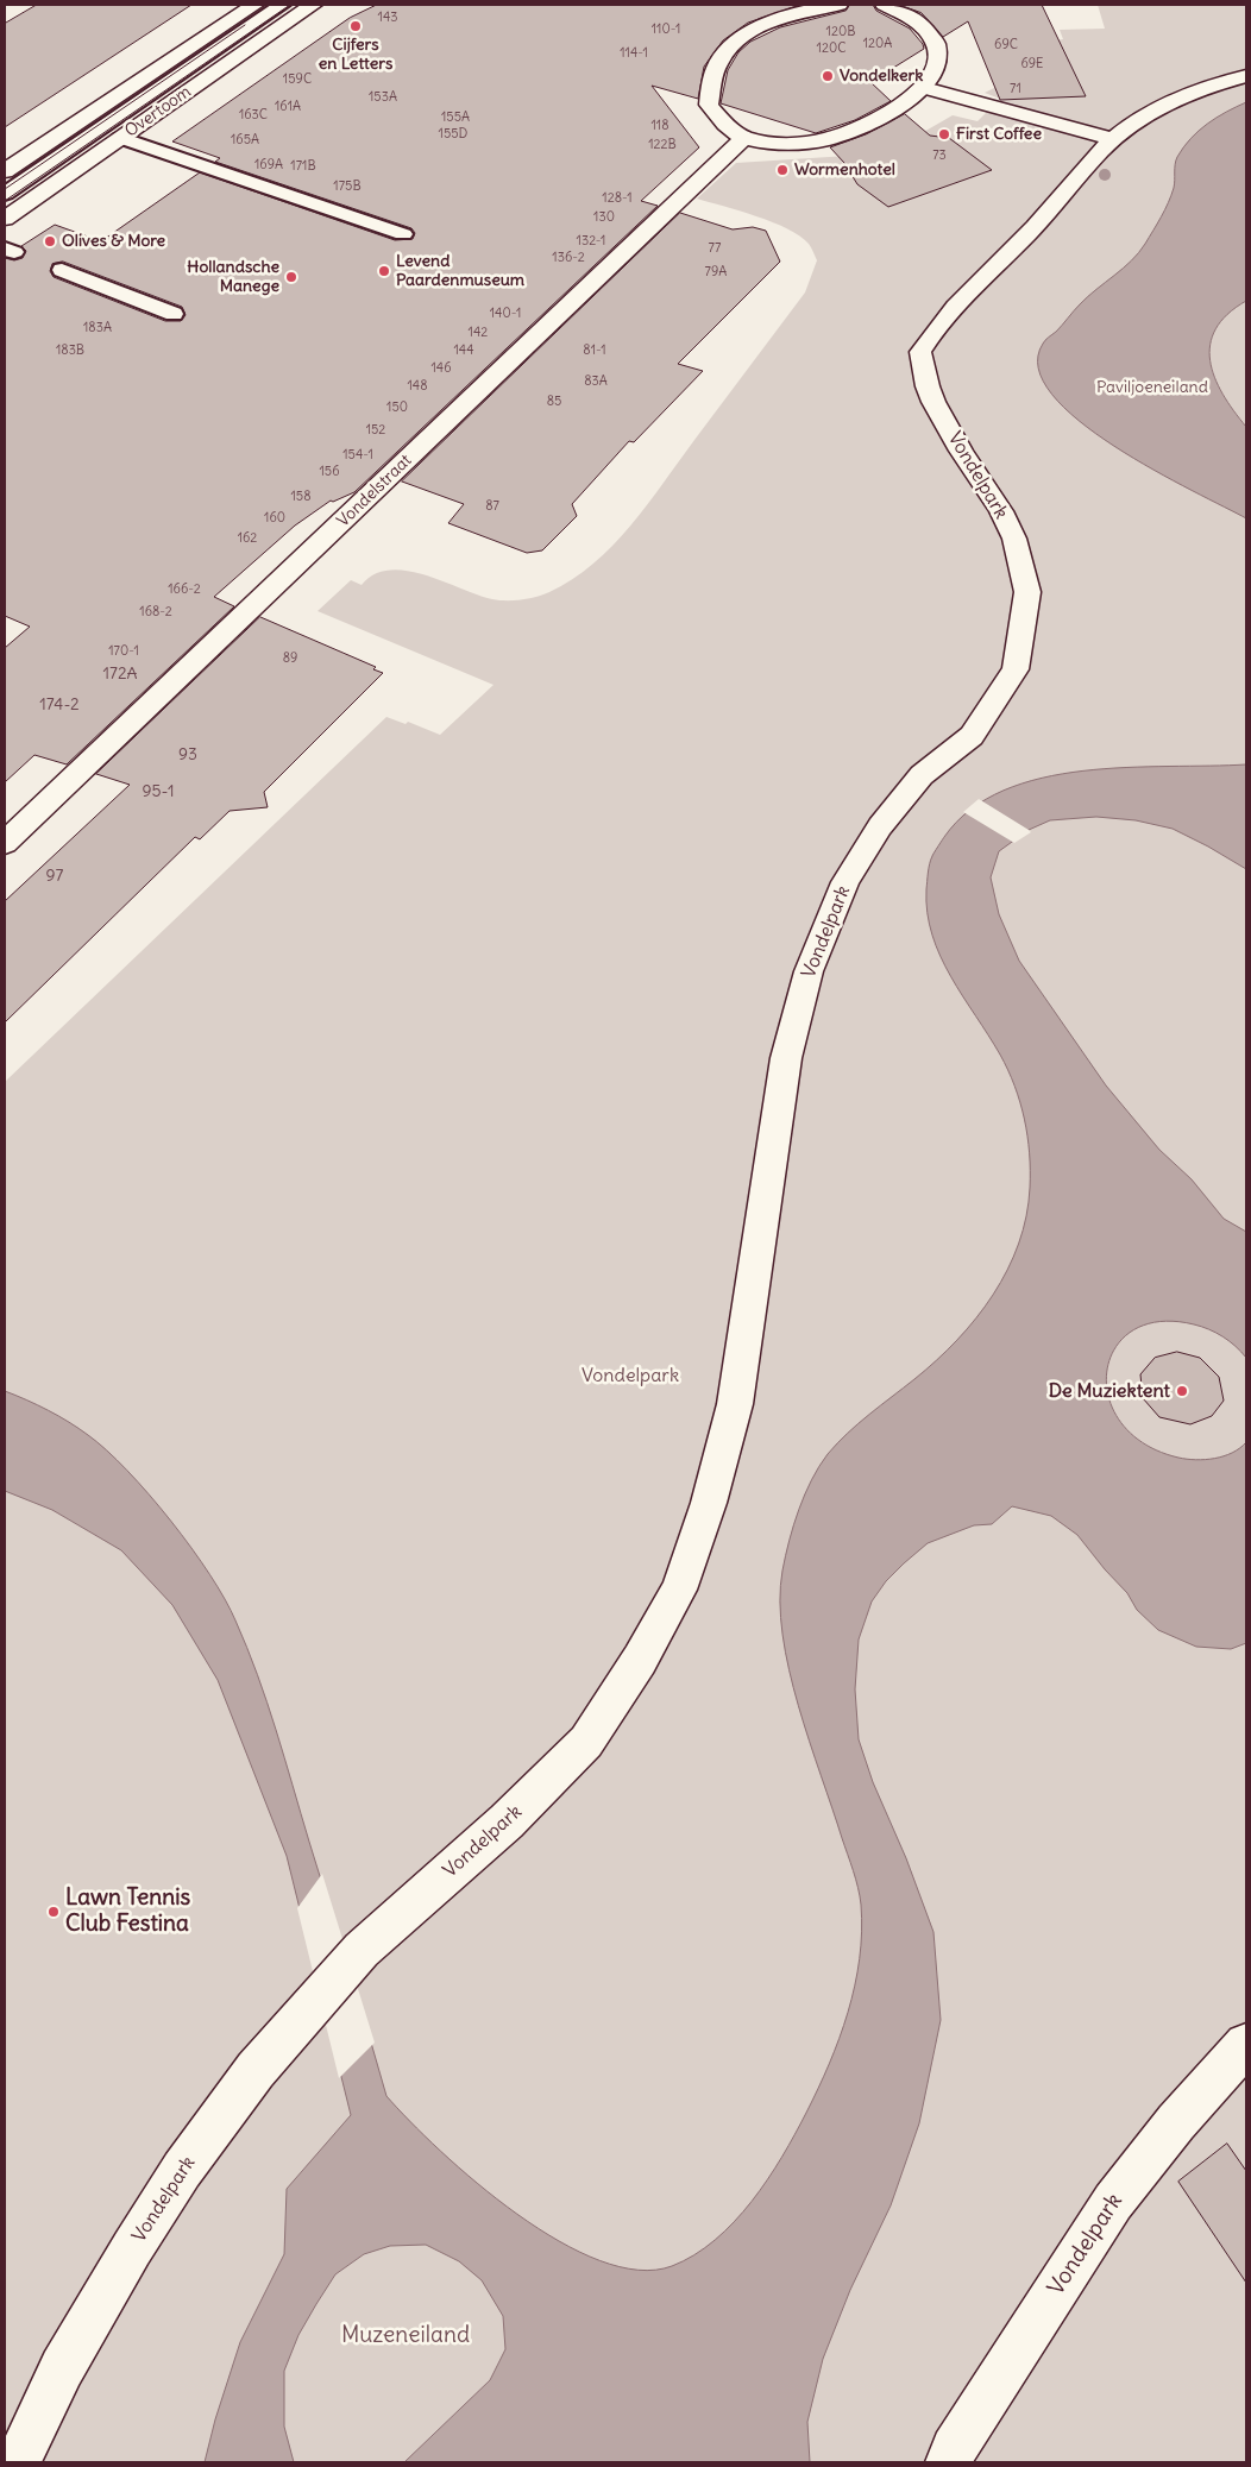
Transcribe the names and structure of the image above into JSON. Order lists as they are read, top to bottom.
{
  "streets": {
    "street": ["Overtoom", "Vondelpark", "Vondelstraat"]
  },
  "parks": ["Paviljoeneiland", "Vondelpark", "Muzeneiland"],
  "places": [
    "Cijfers en Letters",
    "Vondelkerk",
    "First Coffee",
    "Wormenhotel",
    "Olives & More",
    "Levend Paardenmuseum",
    "Hollandsche Manege",
    "De Muziektent",
    "Lawn Tennis Club Festina"
  ],
  "house_numbers": [
    "143",
    "110-1",
    "120B",
    "120A",
    "69C",
    "120C",
    "114-1",
    "69E",
    "159C",
    "71",
    "153A",
    "161A",
    "163C",
    "155A",
    "118",
    "155D",
    "165A",
    "122B",
    "73",
    "169A",
    "171B",
    "175B",
    "128-1",
    "130",
    "132-1",
    "77",
    "136-2",
    "79A",
    "140-1",
    "183A",
    "142",
    "183B",
    "144",
    "81-1",
    "146",
    "83A",
    "148",
    "85",
    "150",
    "152",
    "154-1",
    "156",
    "158",
    "87",
    "160",
    "162",
    "166-2",
    "168-2",
    "170-1",
    "89",
    "172A",
    "174-2",
    "93",
    "95-1",
    "97"
  ]
}
